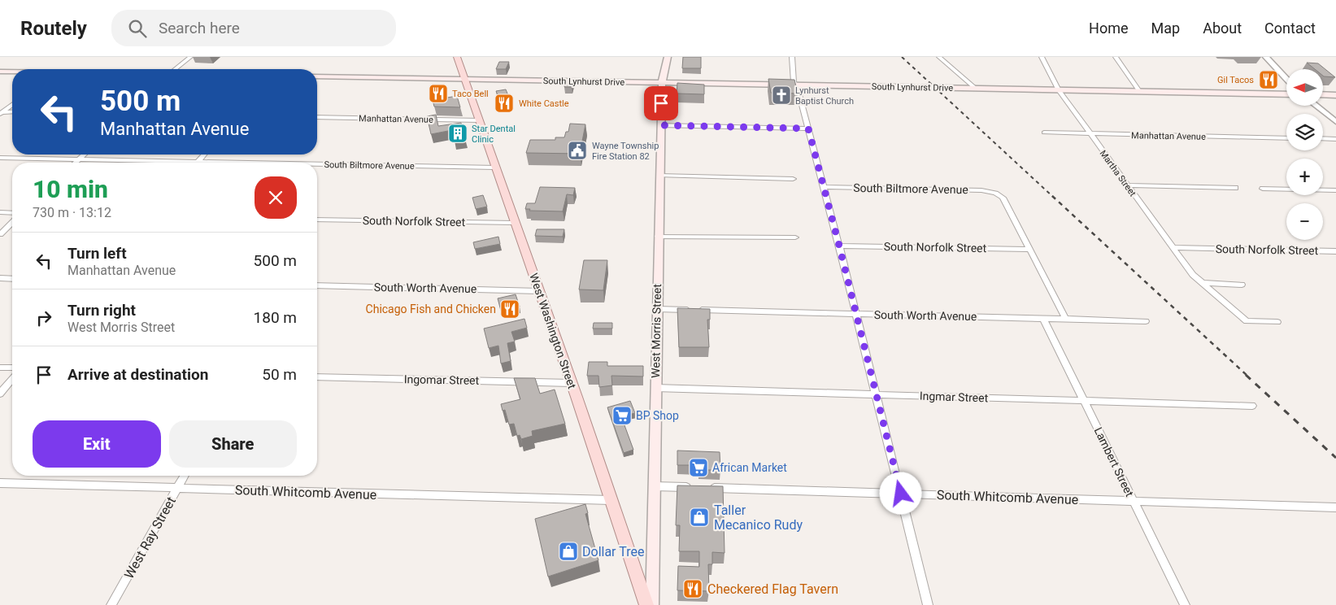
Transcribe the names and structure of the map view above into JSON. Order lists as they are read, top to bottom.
{
  "streets": {
    "main road": ["South Lynhurst Drive", "West Washington Street", "West Morris Street"],
    "street": [
      "Manhattan Avenue",
      "South Biltmore Avenue",
      "Martha Street",
      "South Norfolk Street",
      "South Worth Avenue",
      "Ingomar Street",
      "Ingmar Street",
      "Lambert Street",
      "South Whitcomb Avenue",
      "West Ray Street"
    ]
  },
  "crossings": [
    ["South Lynhurst Drive", "Martha Street"],
    ["South Lynhurst Drive", "West Washington Street"],
    ["South Lynhurst Drive", "West Morris Street"],
    ["Manhattan Avenue", "Martha Street"],
    ["Manhattan Avenue", "West Washington Street"],
    ["South Biltmore Avenue", "West Washington Street"],
    ["Martha Street", "South Norfolk Street"],
    ["South Norfolk Street", "West Washington Street"],
    ["South Worth Avenue", "West Washington Street"],
    ["South Worth Avenue", "West Morris Street"],
    ["South Worth Avenue", "Lambert Street"],
    ["West Washington Street", "Ingomar Street"],
    ["West Washington Street", "South Whitcomb Avenue"],
    ["West Morris Street", "Ingmar Street"],
    ["West Morris Street", "South Whitcomb Avenue"],
    ["Ingmar Street", "Lambert Street"],
    ["Lambert Street", "South Whitcomb Avenue"],
    ["South Whitcomb Avenue", "West Ray Street"]
  ],
  "places": {
    "restaurant": [
      "Gil Tacos",
      "Taco Bell",
      "White Castle",
      "Chicago Fish and Chicken",
      "Checkered Flag Tavern"
    ],
    "church": ["Lynhurst Baptist Church"],
    "building": ["Star Dental Clinic"],
    "public building": ["Wayne Township Fire Station 82"],
    "supermarket": ["BP Shop", "African Market"],
    "shop": ["Taller Mecanico Rudy", "Dollar Tree"]
  },
  "north": "left",
  "page": {
    "header": "Routely",
    "search": "Search here",
    "nav": [
      "Home",
      "Map",
      "About",
      "Contact"
    ],
    "map_buttons": ["+", "−"],
    "turn": ["500 m", "Manhattan Avenue"],
    "heading": ["10 min", "730 m · 13:12"],
    "list": [
      {
        "name": "Turn left",
        "note": "Manhattan Avenue",
        "value": "500 m"
      },
      {
        "name": "Turn right",
        "note": "West Morris Street",
        "value": "180 m"
      },
      {
        "name": "Arrive at destination",
        "value": "50 m"
      }
    ],
    "buttons": ["Exit", "Share"]
  }
}
